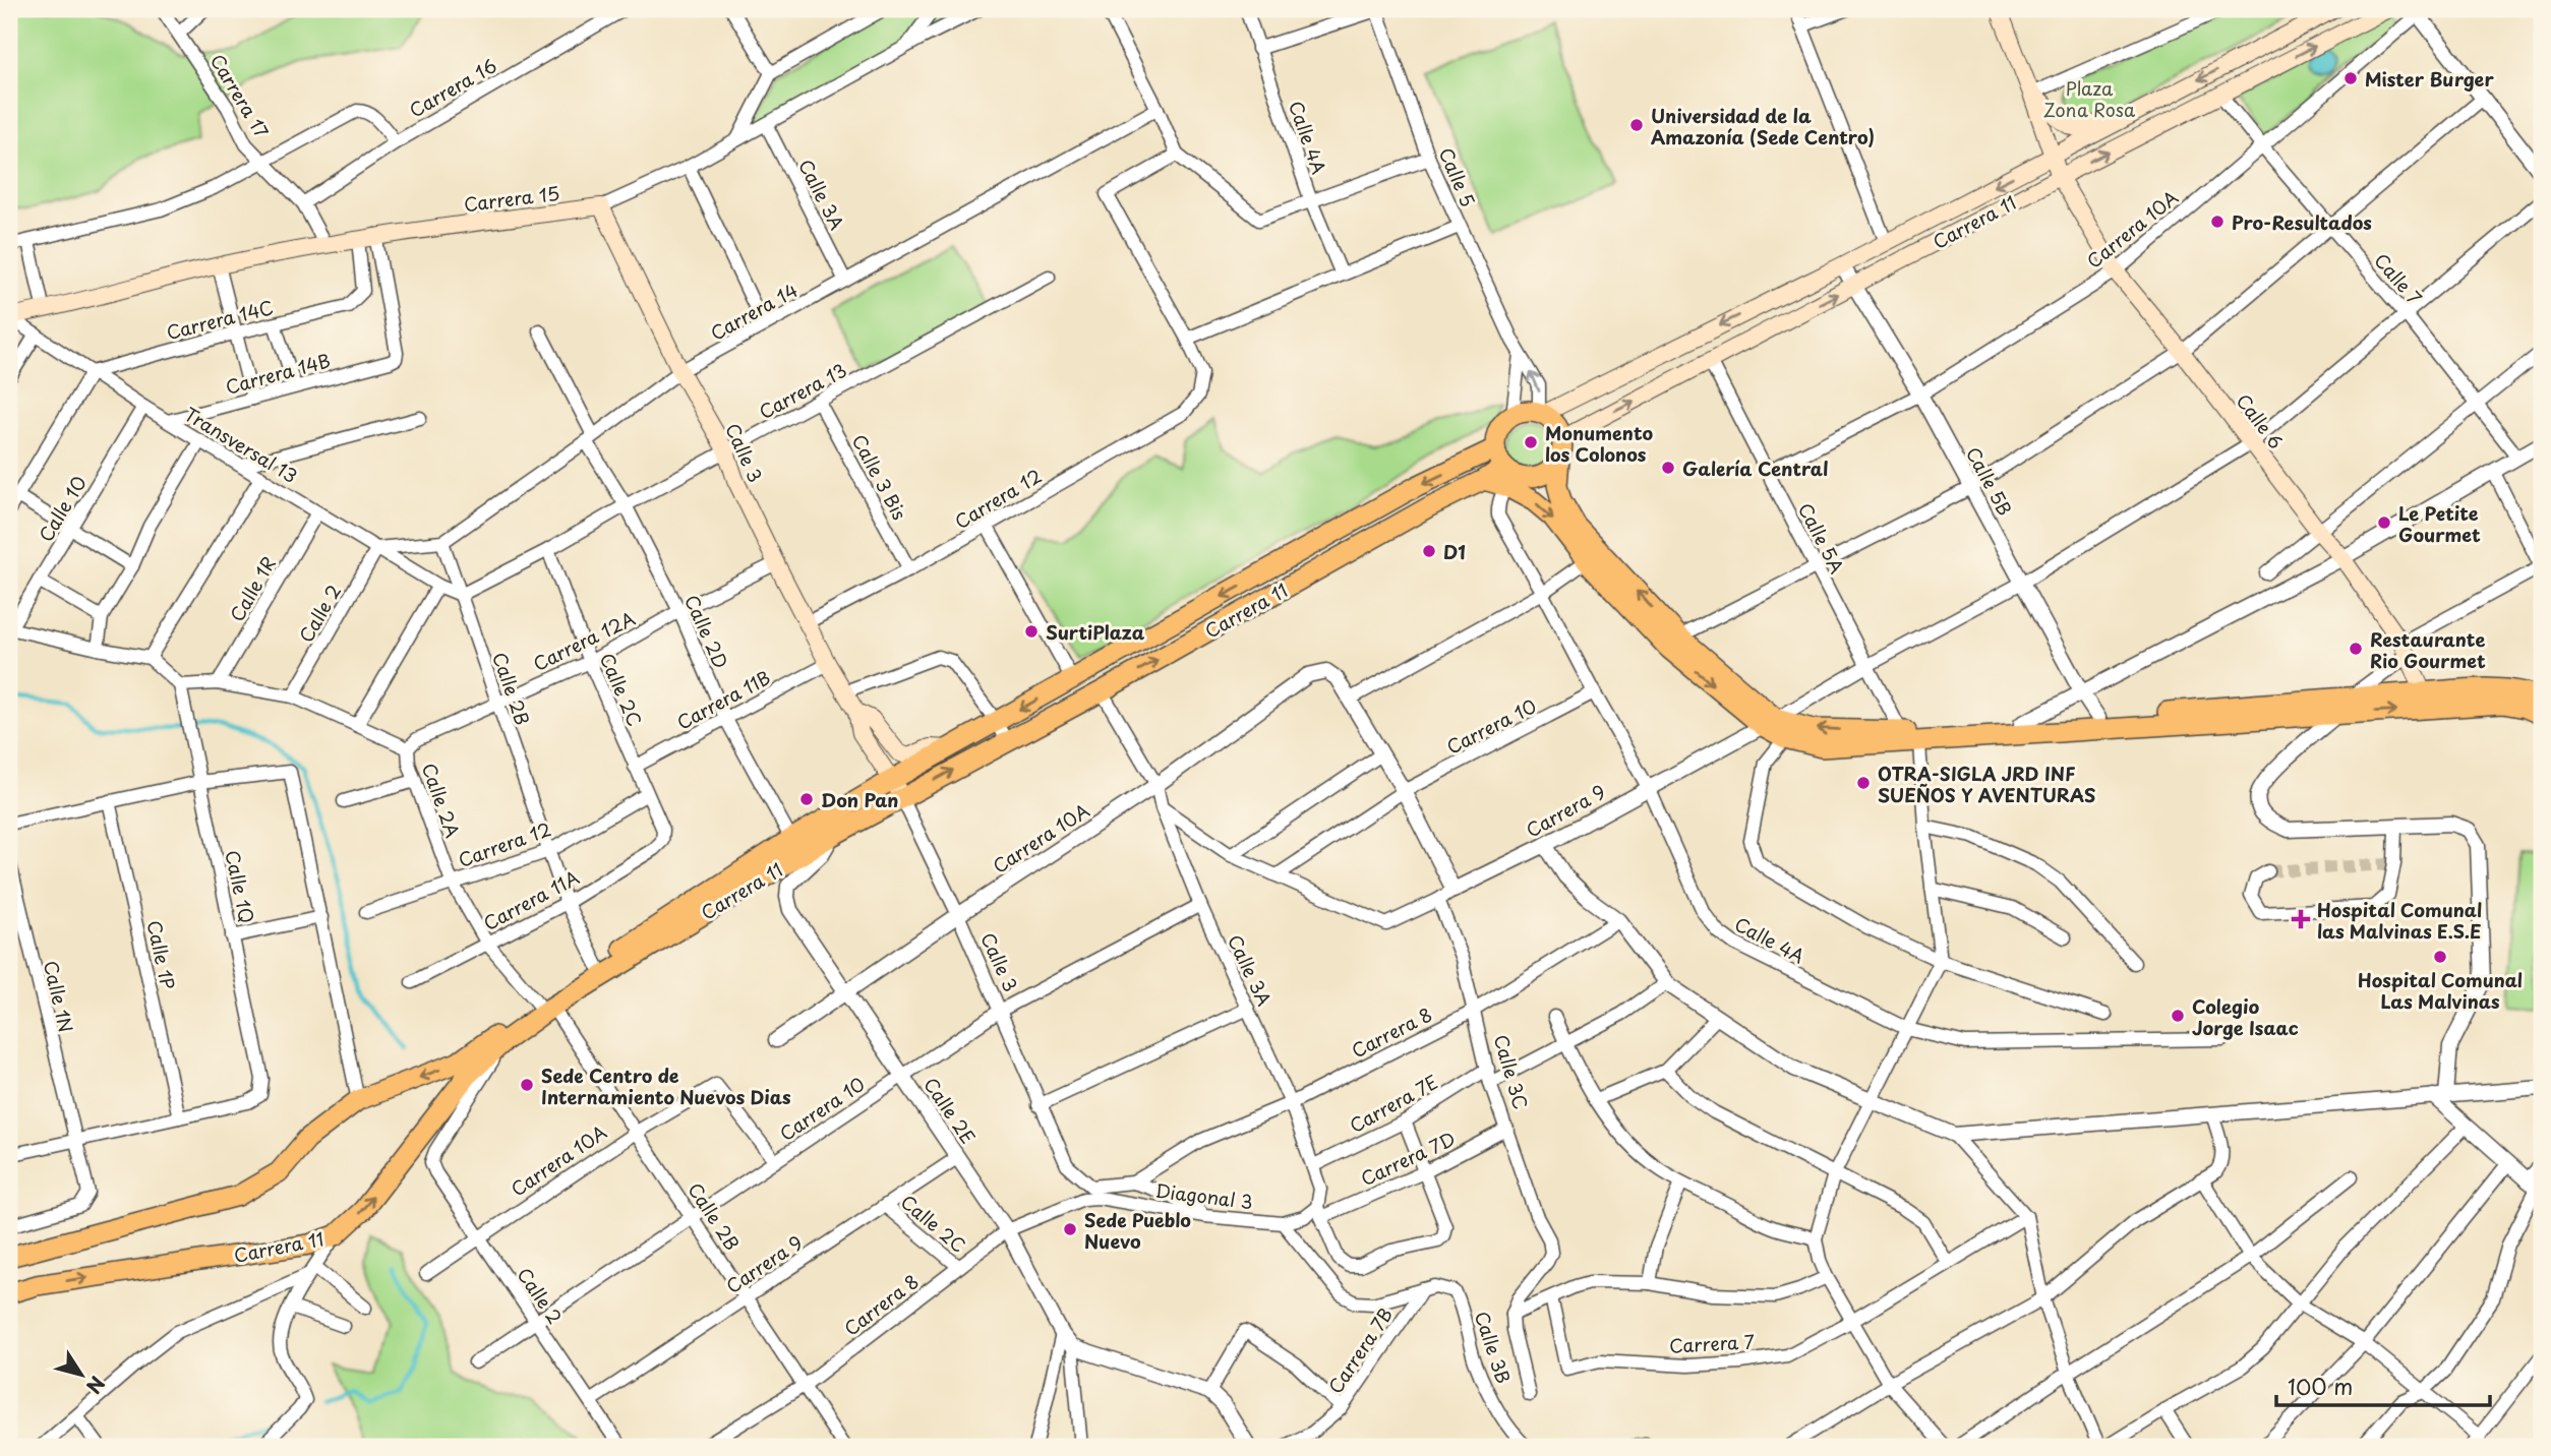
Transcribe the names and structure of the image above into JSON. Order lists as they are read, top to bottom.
{
  "streets": {
    "main road": [
      "Carrera 15",
      "Carrera 11",
      "Calle 6",
      "Calle 3"
    ],
    "street": [
      "Carrera 16",
      "Carrera 17",
      "Calle 4A",
      "Calle 5",
      "Calle 3A",
      "Carrera 10A",
      "Calle 7",
      "Carrera 14",
      "Carrera 14C",
      "Carrera 14B",
      "Carrera 13",
      "Transversal 13",
      "Calle 3 Bis",
      "Calle 5B",
      "Carrera 12",
      "Calle 1O",
      "Calle 5A",
      "Calle 1R",
      "Calle 2",
      "Calle 2D",
      "Carrera 12A",
      "Calle 2B",
      "Calle 2C",
      "Carrera 11B",
      "Carrera 10",
      "Calle 2A",
      "Carrera 9",
      "Calle 1Q",
      "Carrera 11A",
      "Calle 1P",
      "Calle 1N",
      "Carrera 8",
      "Calle 3C",
      "Carrera 7E",
      "Calle 2E",
      "Carrera 7D",
      "Diagonal 3",
      "Carrera 7",
      "Calle 3B",
      "Carrera 7B"
    ]
  },
  "crossings": [
    ["Carrera 16", "Carrera 17"],
    ["Calle 4A", "Calle 5"],
    ["Calle 4A", "Carrera 11"],
    ["Calle 4A", "Carrera 10"],
    ["Calle 4A", "Carrera 9"],
    ["Calle 5", "Carrera 11"],
    ["Calle 3A", "Carrera 15"],
    ["Calle 3A", "Carrera 11"],
    ["Calle 3A", "Carrera 10A"],
    ["Calle 3A", "Carrera 14"],
    ["Calle 3A", "Carrera 10"],
    ["Calle 3A", "Carrera 8"],
    ["Calle 3A", "Carrera 7E"],
    ["Calle 3A", "Carrera 7D"],
    ["Calle 3A", "Diagonal 3"],
    ["Carrera 15", "Carrera 14C"],
    ["Carrera 15", "Carrera 14B"],
    ["Carrera 15", "Transversal 13"],
    ["Carrera 15", "Calle 3"],
    ["Carrera 11", "Calle 7"],
    ["Carrera 11", "Calle 6"],
    ["Carrera 11", "Calle 3"],
    ["Carrera 11", "Calle 5B"],
    ["Carrera 11", "Calle 5A"],
    ["Carrera 11", "Calle 2"],
    ["Carrera 11", "Calle 2D"],
    ["Carrera 11", "Calle 2B"],
    ["Carrera 11", "Calle 2A"],
    ["Carrera 11", "Calle 2E"],
    ["Carrera 10A", "Calle 7"],
    ["Carrera 10A", "Calle 6"],
    ["Carrera 10A", "Calle 3"],
    ["Carrera 10A", "Calle 5B"],
    ["Carrera 10A", "Calle 5A"],
    ["Carrera 10A", "Calle 2"],
    ["Carrera 10A", "Calle 2B"],
    ["Carrera 10A", "Carrera 10"],
    ["Carrera 10A", "Calle 2E"],
    ["Carrera 14", "Transversal 13"],
    ["Carrera 14", "Calle 3"],
    ["Carrera 14", "Calle 2"],
    ["Carrera 14", "Calle 2D"],
    ["Carrera 14", "Calle 2B"],
    ["Carrera 14C", "Transversal 13"],
    ["Carrera 14B", "Transversal 13"],
    ["Carrera 13", "Transversal 13"],
    ["Carrera 13", "Calle 3"],
    ["Carrera 13", "Calle 3 Bis"],
    ["Carrera 13", "Calle 2D"],
    ["Carrera 13", "Calle 2B"],
    ["Carrera 13", "Calle 2C"],
    ["Transversal 13", "Calle 1O"],
    ["Transversal 13", "Calle 1R"],
    ["Transversal 13", "Calle 2"],
    ["Transversal 13", "Calle 2B"],
    ["Calle 3", "Carrera 12"],
    ["Calle 3", "Carrera 12A"],
    ["Calle 3", "Carrera 11B"],
    ["Calle 3", "Carrera 10"],
    ["Calle 3", "Carrera 8"],
    ["Calle 3 Bis", "Carrera 12"],
    ["Carrera 12", "Calle 2B"],
    ["Carrera 12", "Calle 2C"],
    ["Carrera 12", "Calle 2A"],
    ["Calle 2", "Carrera 10"],
    ["Calle 2", "Carrera 9"],
    ["Calle 2D", "Carrera 12A"],
    ["Calle 2D", "Carrera 11B"],
    ["Carrera 12A", "Calle 2B"],
    ["Carrera 12A", "Calle 2C"],
    ["Carrera 12A", "Calle 2A"],
    ["Calle 2B", "Carrera 10"],
    ["Calle 2B", "Calle 2A"],
    ["Calle 2B", "Carrera 9"],
    ["Calle 2B", "Carrera 11A"],
    ["Calle 2B", "Carrera 8"],
    ["Calle 2C", "Carrera 11B"],
    ["Calle 2C", "Carrera 9"],
    ["Calle 2C", "Carrera 11A"],
    ["Calle 2C", "Carrera 8"],
    ["Carrera 10", "Carrera 9"],
    ["Carrera 10", "Calle 2E"],
    ["Calle 2A", "Carrera 11A"],
    ["Carrera 9", "Calle 3C"],
    ["Carrera 9", "Calle 2E"],
    ["Calle 1Q", "Calle 1P"],
    ["Carrera 8", "Calle 3C"],
    ["Carrera 8", "Calle 2E"],
    ["Carrera 8", "Diagonal 3"],
    ["Calle 3C", "Carrera 7E"],
    ["Calle 3C", "Carrera 7D"],
    ["Carrera 7D", "Diagonal 3"],
    ["Calle 3B", "Carrera 7B"]
  ],
  "parks": ["Plaza Zona Rosa"],
  "places": {
    "other": [
      "Mister Burger",
      "Universidad de la Amazonía (Sede Centro)",
      "Pro-Resultados",
      "Monumento los Colonos",
      "Galería Central",
      "Le Petite Gourmet",
      "D1",
      "SurtiPlaza",
      "Restaurante Rio Gourmet",
      "OTRA-SIGLA JRD INF SUEÑOS Y AVENTURAS",
      "Don Pan",
      "Hospital Comunal Las Malvinas",
      "Colegio Jorge Isaac",
      "Sede Centro de Internamiento Nuevos Dias",
      "Sede Pueblo Nuevo"
    ],
    "health": ["Hospital Comunal las Malvinas E.S.E"]
  },
  "scale_bar": "100 m",
  "north": "bottom right"
}
